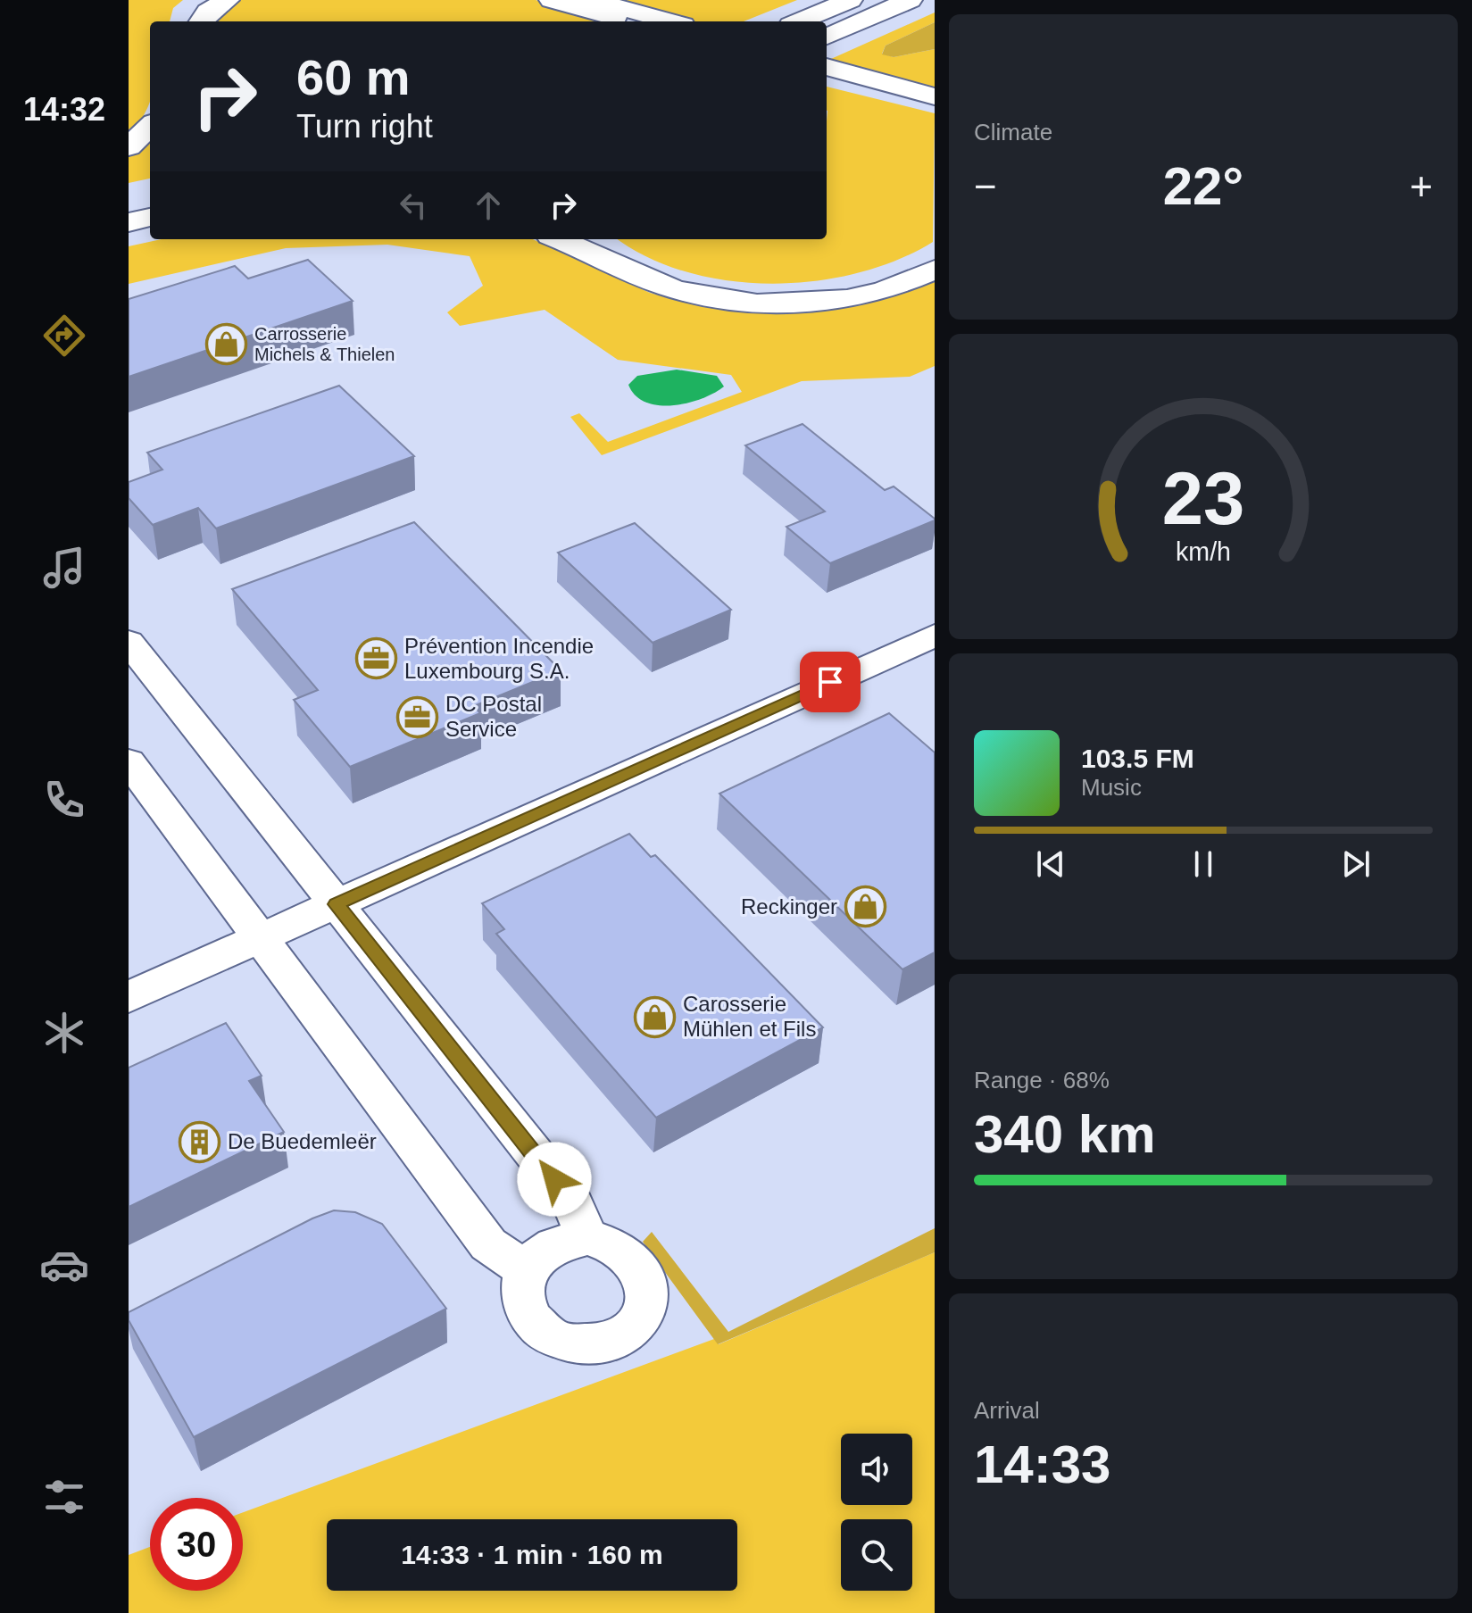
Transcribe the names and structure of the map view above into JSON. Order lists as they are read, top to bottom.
{
  "places": {
    "shop": ["Carrosserie Michels & Thielen", "Reckinger", "Carosserie Mühlen et Fils"],
    "office": ["Prévention Incendie Luxembourg S.A.", "DC Postal Service"],
    "building": ["De Buedemleër"]
  },
  "page": {
    "tabs": "14:32",
    "tile": [
      "Climate",
      ["Range · 68%", "340 km"],
      ["Arrival", "14:33"]
    ],
    "turn": ["60 m", "Turn right"],
    "heat": ["−", "22°", "+"],
    "song": ["103.5 FM", "Music"],
    "limit": "30",
    "trip": "14:33 · 1 min · 160 m",
    "gauge": ["23", "km/h"]
  }
}
